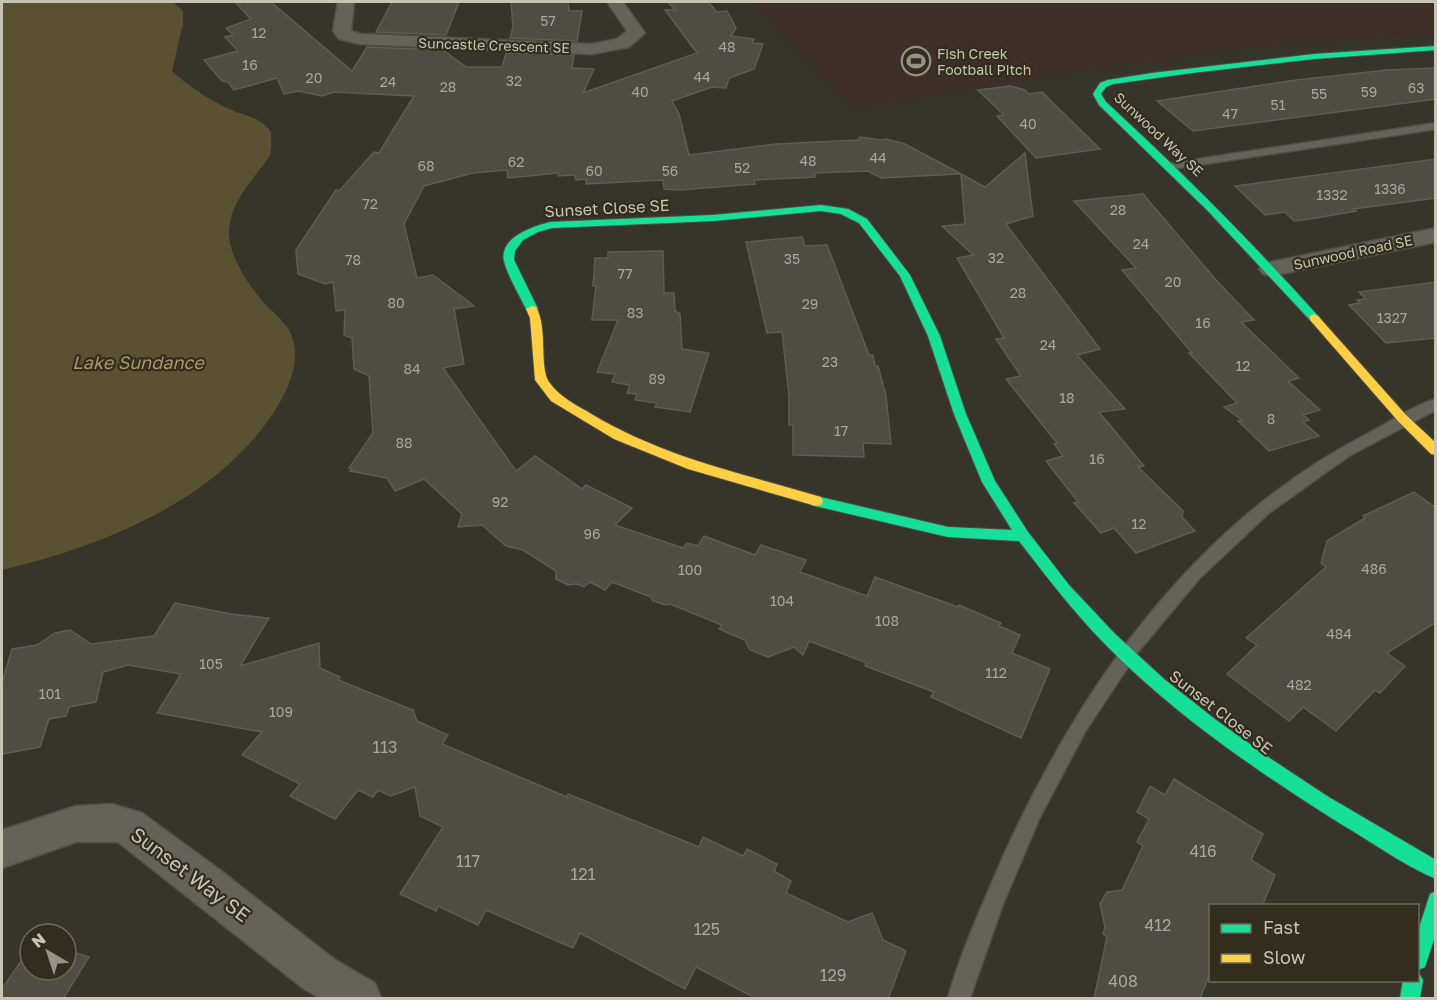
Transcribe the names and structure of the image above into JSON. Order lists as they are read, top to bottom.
{
  "streets": {
    "street": [
      "Suncastle Crescent SE",
      "Sunwood Way SE",
      "Sunset Close SE",
      "Sunwood Road SE",
      "Sunset Way SE"
    ]
  },
  "crossings": [
    ["Sunwood Way SE", "Sunwood Road SE"]
  ],
  "water": ["Lake Sundance"],
  "places": {
    "sports": ["Fish Creek Football Pitch"]
  },
  "house_numbers": [
    "57",
    "12",
    "48",
    "16",
    "44",
    "20",
    "32",
    "24",
    "28",
    "63",
    "40",
    "59",
    "55",
    "51",
    "47",
    "40",
    "44",
    "48",
    "62",
    "68",
    "52",
    "60",
    "56",
    "1336",
    "1332",
    "72",
    "28",
    "24",
    "32",
    "35",
    "78",
    "77",
    "20",
    "28",
    "80",
    "29",
    "83",
    "1327",
    "16",
    "24",
    "23",
    "12",
    "84",
    "89",
    "18",
    "8",
    "17",
    "88",
    "16",
    "92",
    "12",
    "96",
    "486",
    "100",
    "104",
    "108",
    "484",
    "105",
    "112",
    "482",
    "101",
    "109",
    "113",
    "416",
    "117",
    "121",
    "412",
    "125",
    "129",
    "408"
  ],
  "legend": ["Fast", "Slow"],
  "north": "top left"
}
